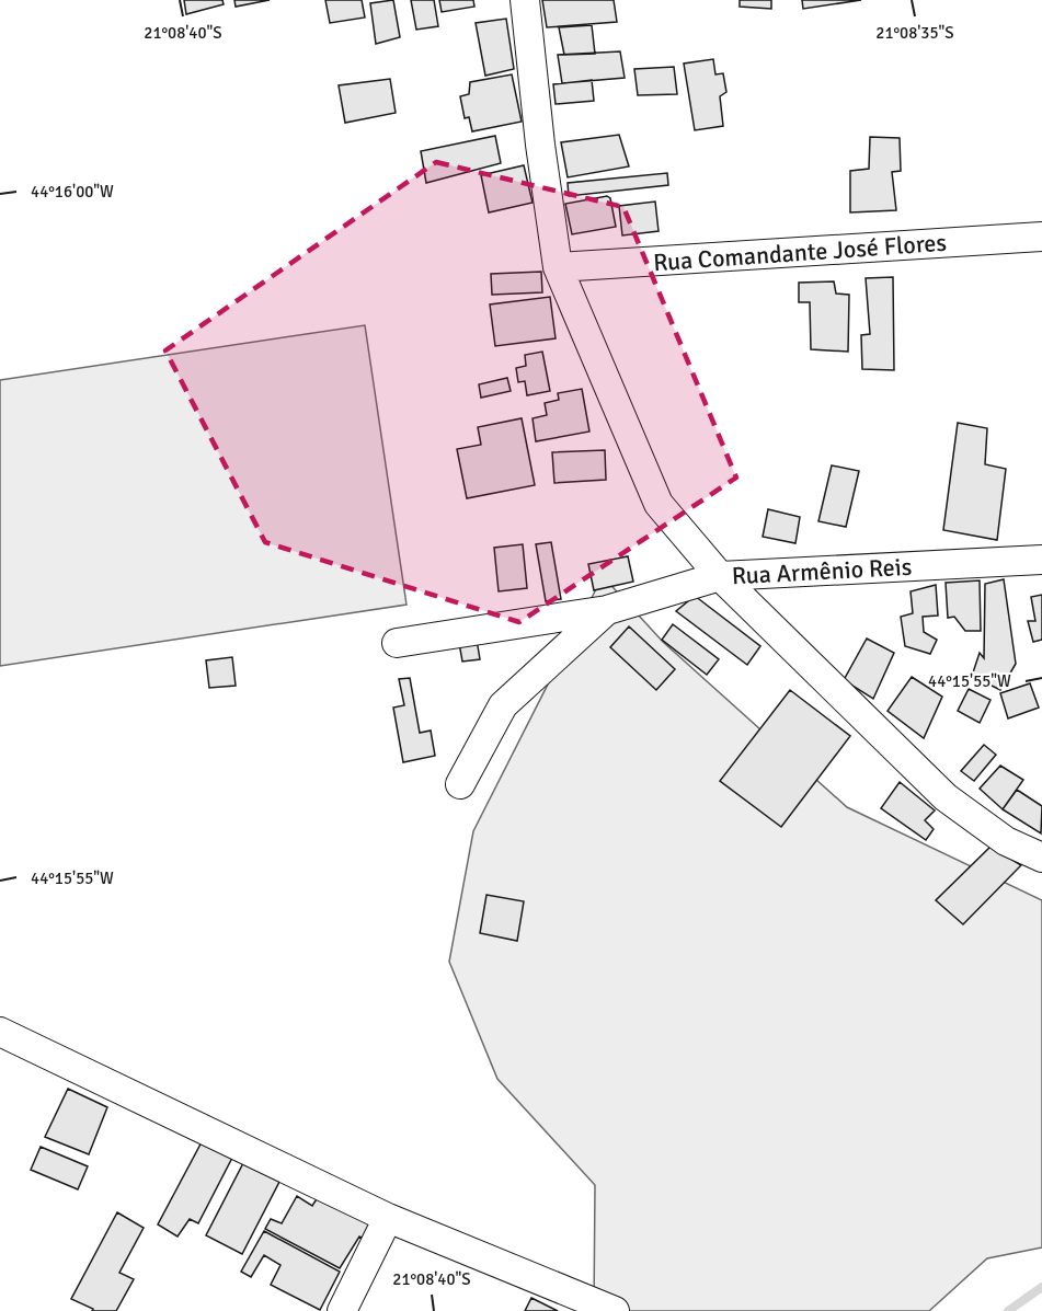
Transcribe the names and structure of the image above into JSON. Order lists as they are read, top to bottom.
{
  "streets": {
    "street": ["Rua Comandante José Flores", "Rua Armênio Reis"]
  },
  "coordinates": [
    "21°08'40\"S",
    "21°08'35\"S",
    "44°16'00\"W",
    "44°15'55\"W"
  ]
}
